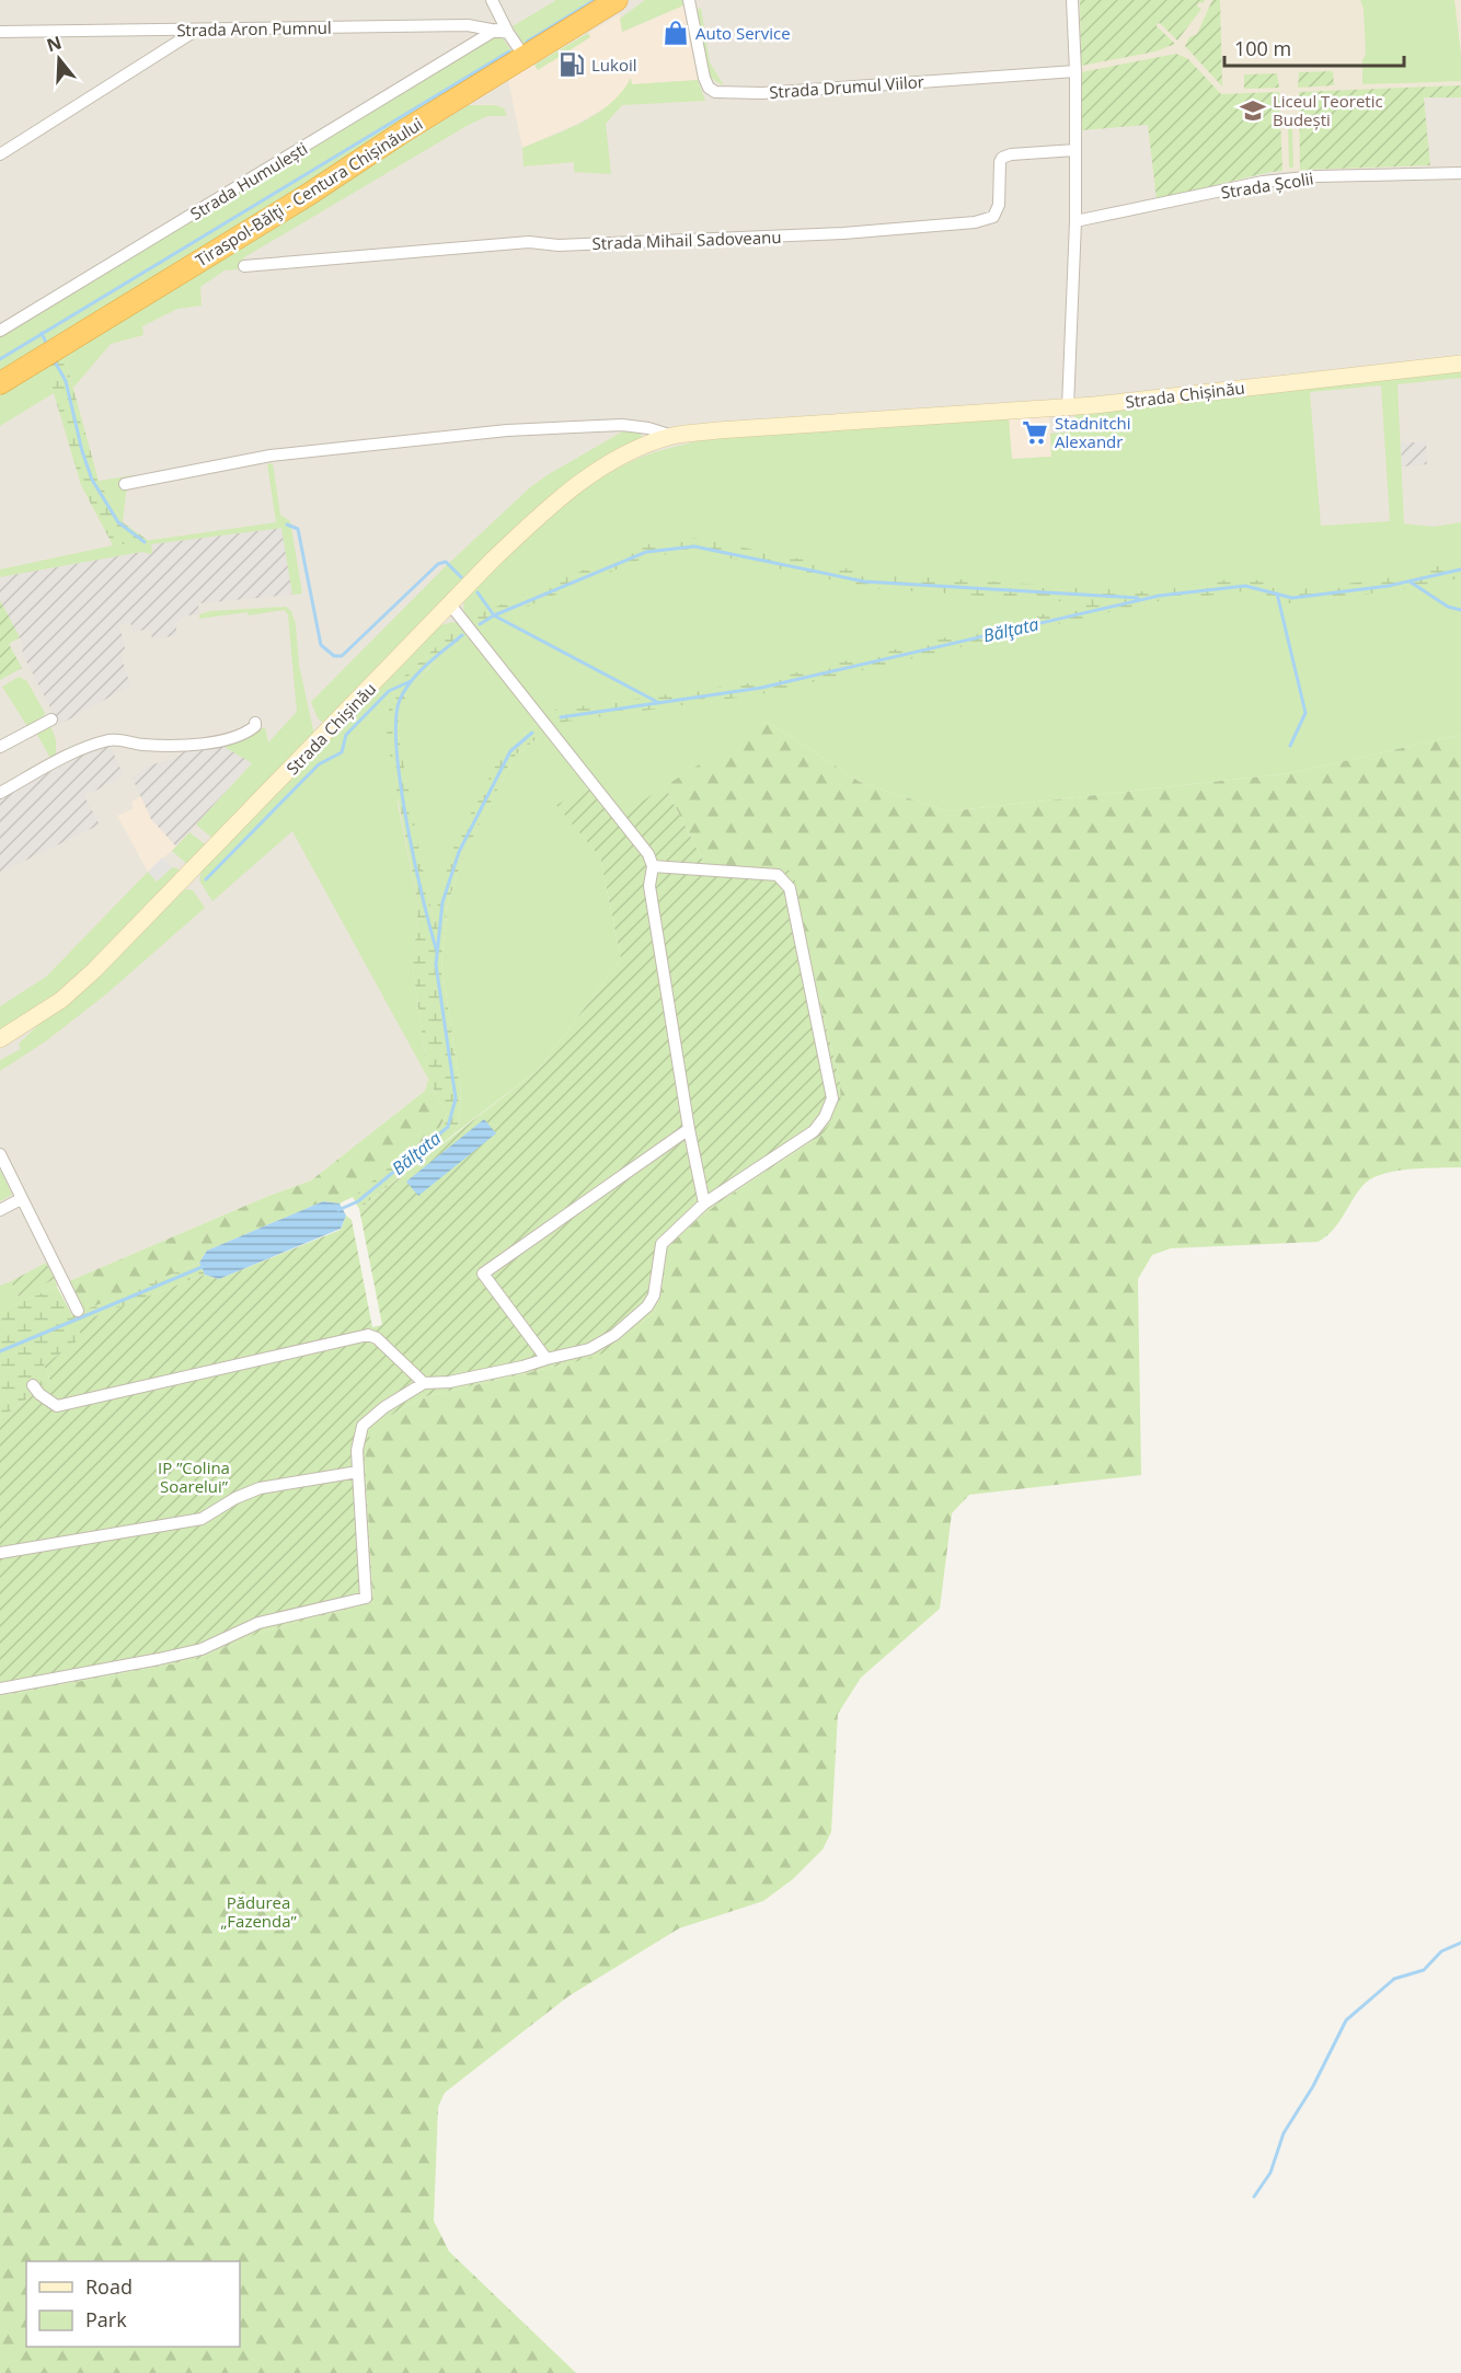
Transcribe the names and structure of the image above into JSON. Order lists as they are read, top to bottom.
{
  "streets": {
    "highway": ["Tiraspol-Bălţi - Centura Chișinăului"],
    "street": [
      "Strada Aron Pumnul",
      "Strada Drumul Viilor",
      "Strada Humulești",
      "Strada Școlii",
      "Strada Mihail Sadoveanu",
      "Strada Chișinău"
    ]
  },
  "crossings": [
    ["Strada Aron Pumnul", "Strada Humulești"]
  ],
  "water": ["Bălţata"],
  "parks": ["IP ”Colina Soarelui”", "Pădurea „Fazenda”"],
  "places": {
    "shop": ["Auto Service"],
    "fuel station": ["Lukoil"],
    "school or university": ["Liceul Teoretic Budești"],
    "supermarket": ["Stadnitchi Alexandr"]
  },
  "legend": ["Road", "Park"],
  "scale_bar": "100 m",
  "north": "top"
}
